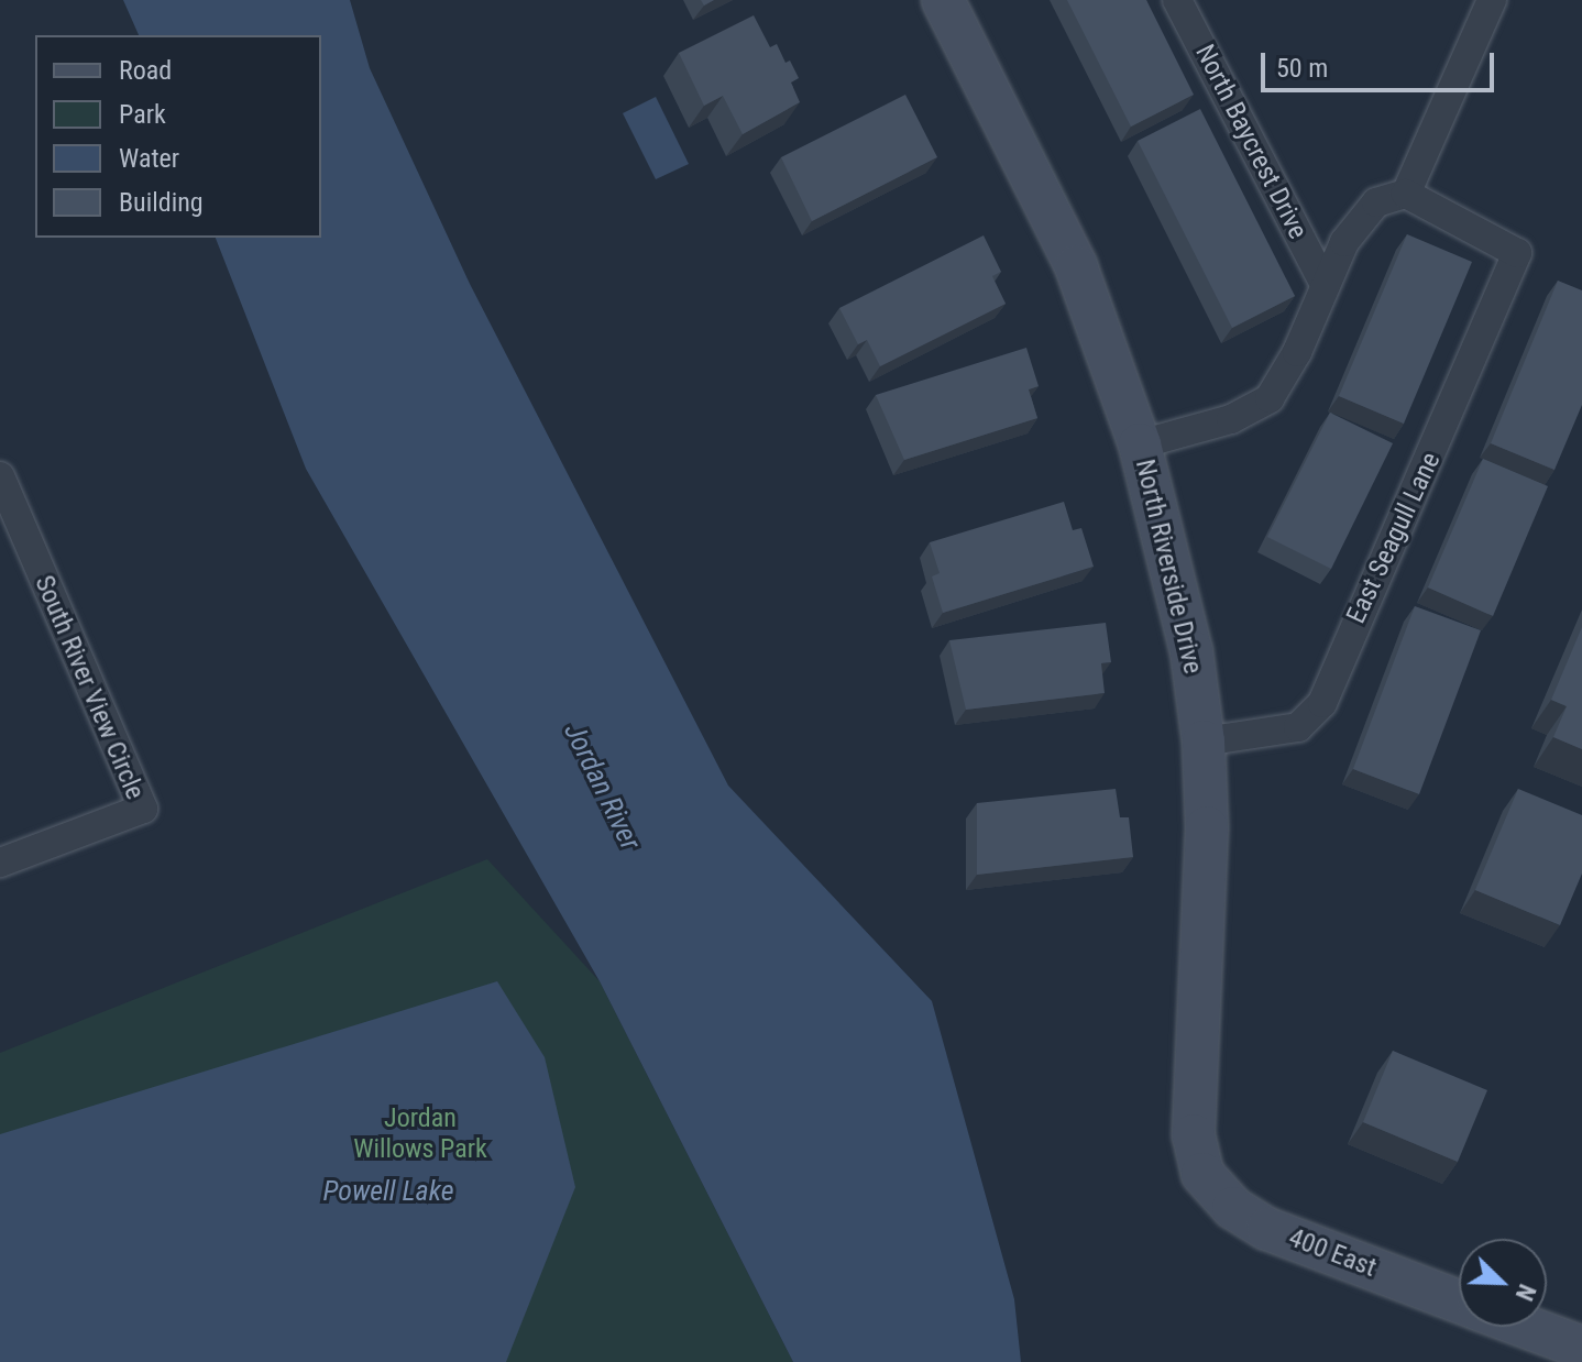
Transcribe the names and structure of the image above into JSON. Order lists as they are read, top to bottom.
{
  "streets": {
    "street": [
      "North Baycrest Drive",
      "East Seagull Lane",
      "North Riverside Drive",
      "South River View Circle",
      "400 East"
    ]
  },
  "crossings": [
    ["East Seagull Lane", "North Riverside Drive"],
    ["North Riverside Drive", "400 East"]
  ],
  "water": ["Jordan River", "Powell Lake"],
  "parks": ["Jordan Willows Park"],
  "legend": [
    "Road",
    "Park",
    "Water",
    "Building"
  ],
  "scale_bar": "50 m",
  "north": "bottom right"
}
